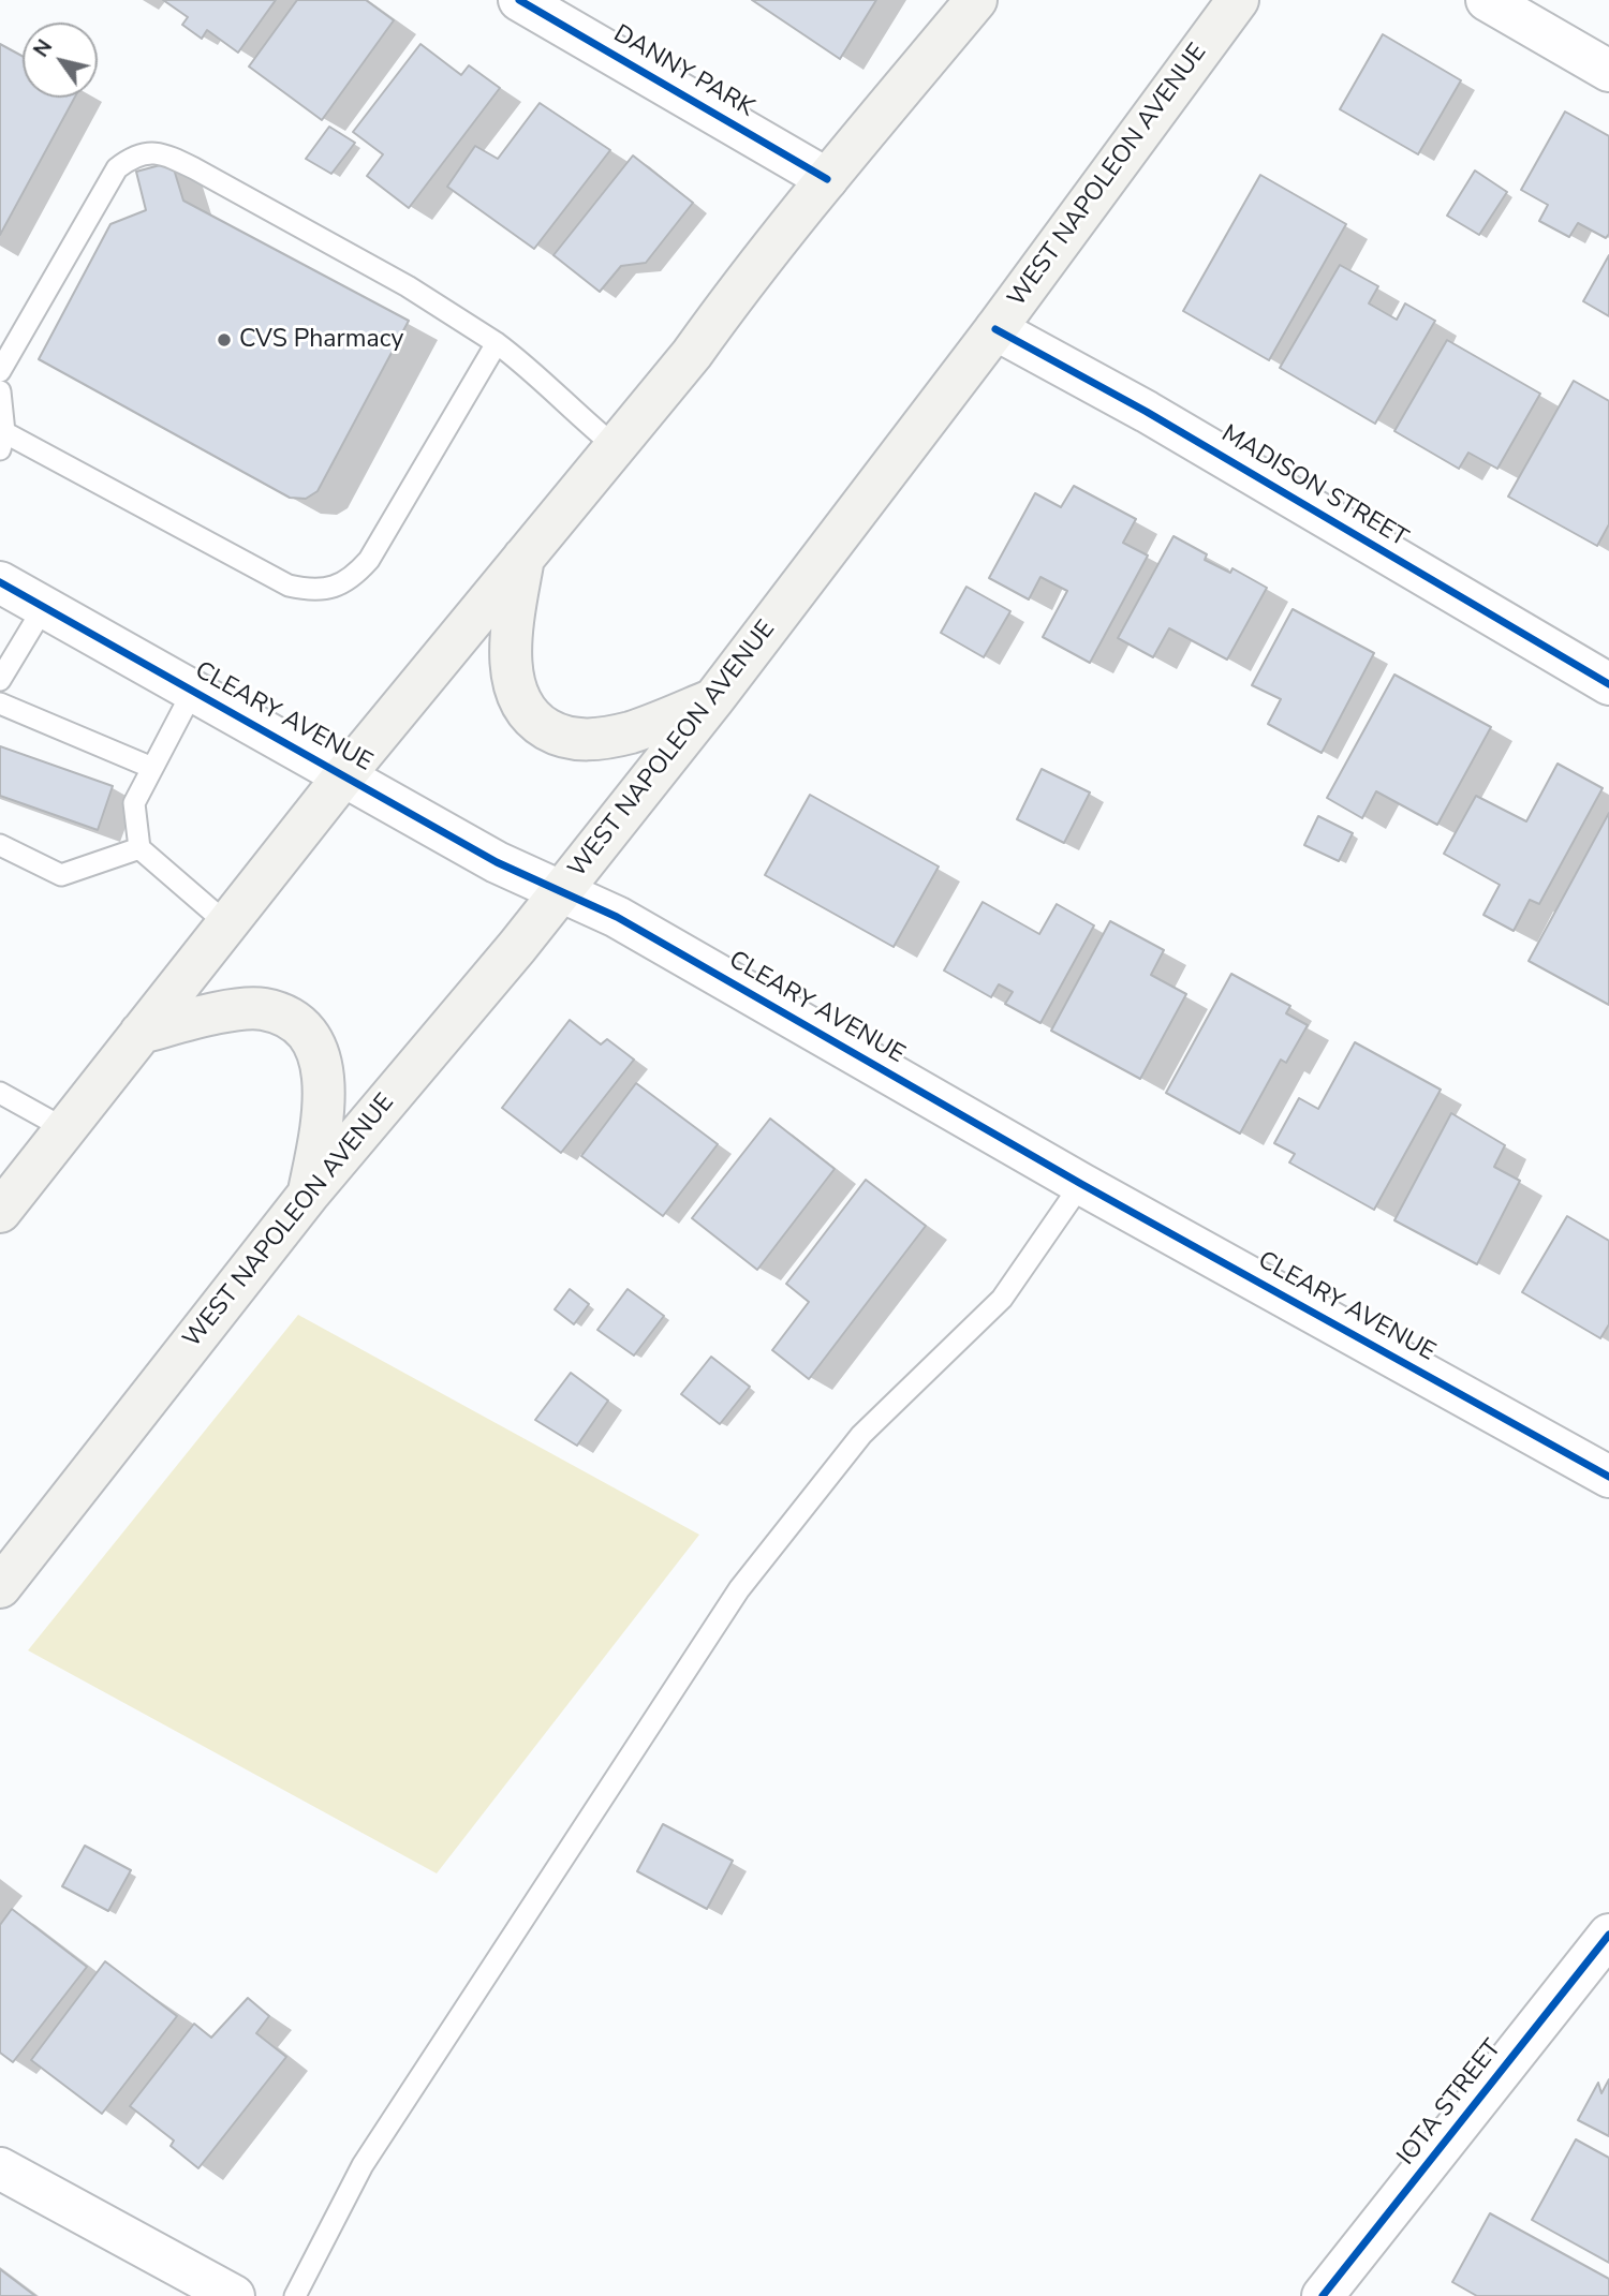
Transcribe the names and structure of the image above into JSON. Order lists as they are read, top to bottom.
{
  "streets": {
    "main road": ["WEST NAPOLEON AVENUE"],
    "street": [
      "DANNY PARK",
      "MADISON STREET",
      "CLEARY AVENUE",
      "IOTA STREET"
    ]
  },
  "crossings": [
    ["WEST NAPOLEON AVENUE", "MADISON STREET"],
    ["WEST NAPOLEON AVENUE", "CLEARY AVENUE"]
  ],
  "places": ["CVS Pharmacy"],
  "north": "top left"
}
